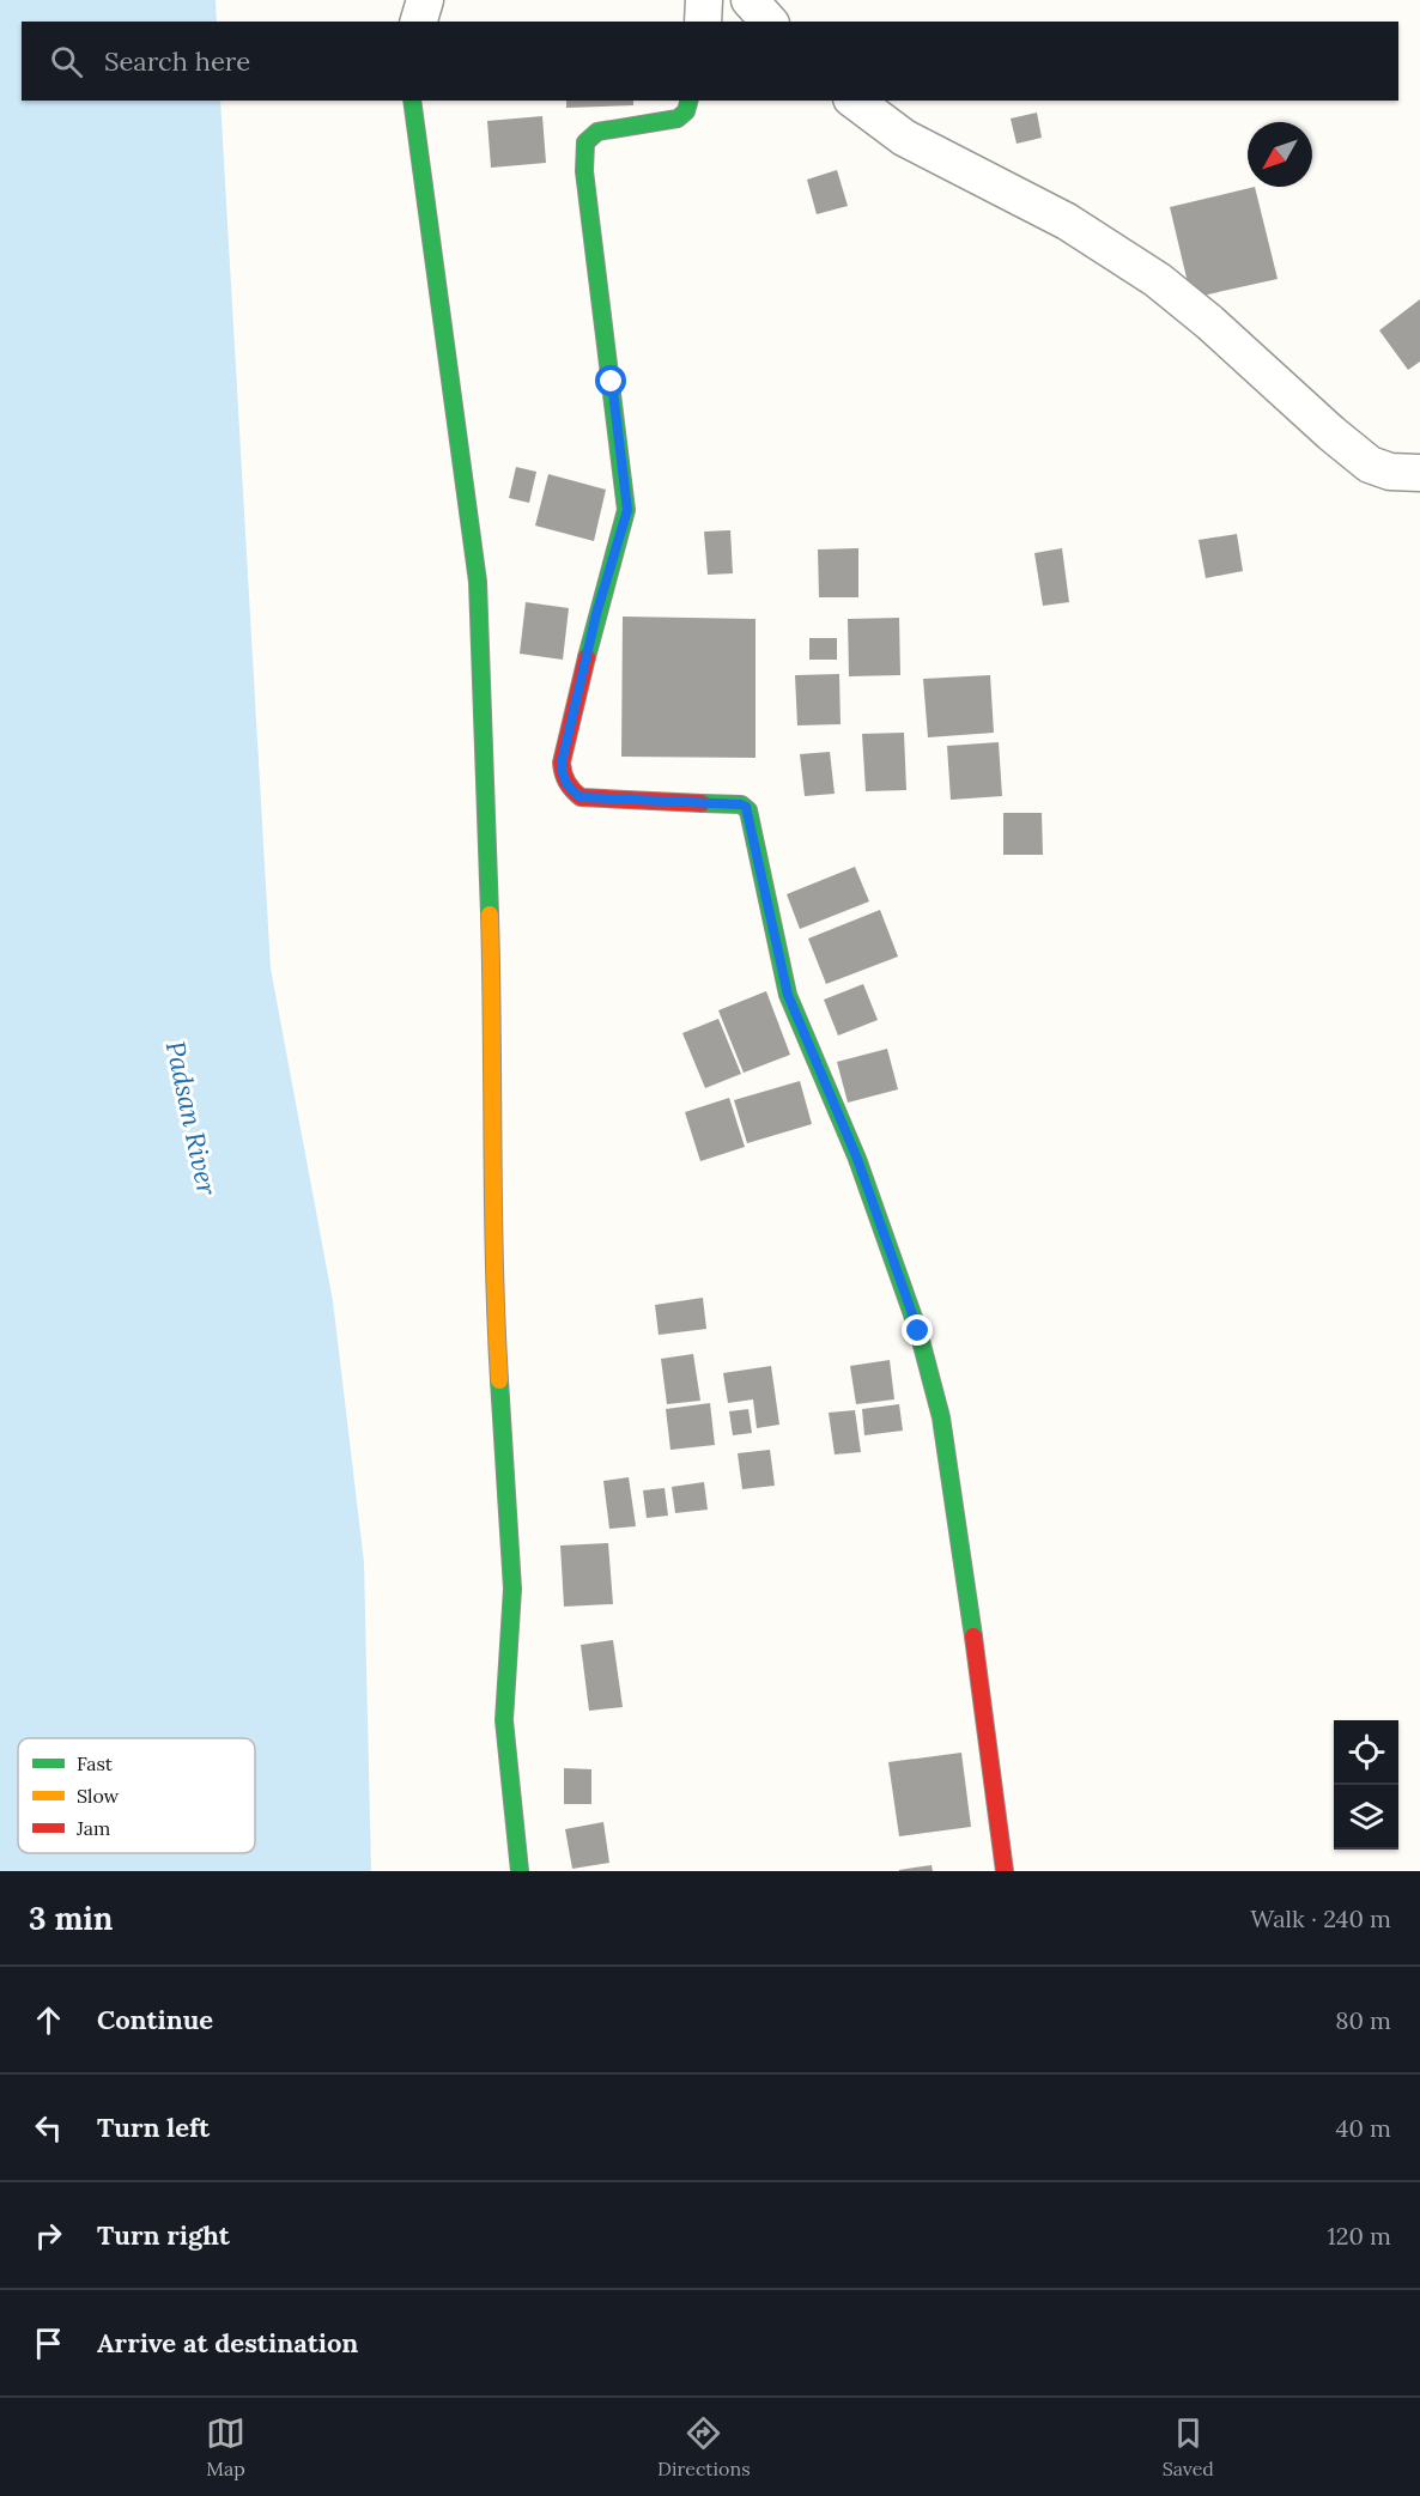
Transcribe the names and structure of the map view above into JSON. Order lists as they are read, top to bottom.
{
  "water": ["Padsan River"],
  "legend": ["Fast", "Slow", "Jam"],
  "north": "bottom left",
  "page": {
    "search": "Search here",
    "heading": ["3 min", "Walk · 240 m"],
    "list": [
      ["Continue", "80 m"],
      ["Turn left", "40 m"],
      ["Turn right", "120 m"],
      "Arrive at destination"
    ],
    "nav": ["Map", "Directions", "Saved"]
  }
}
